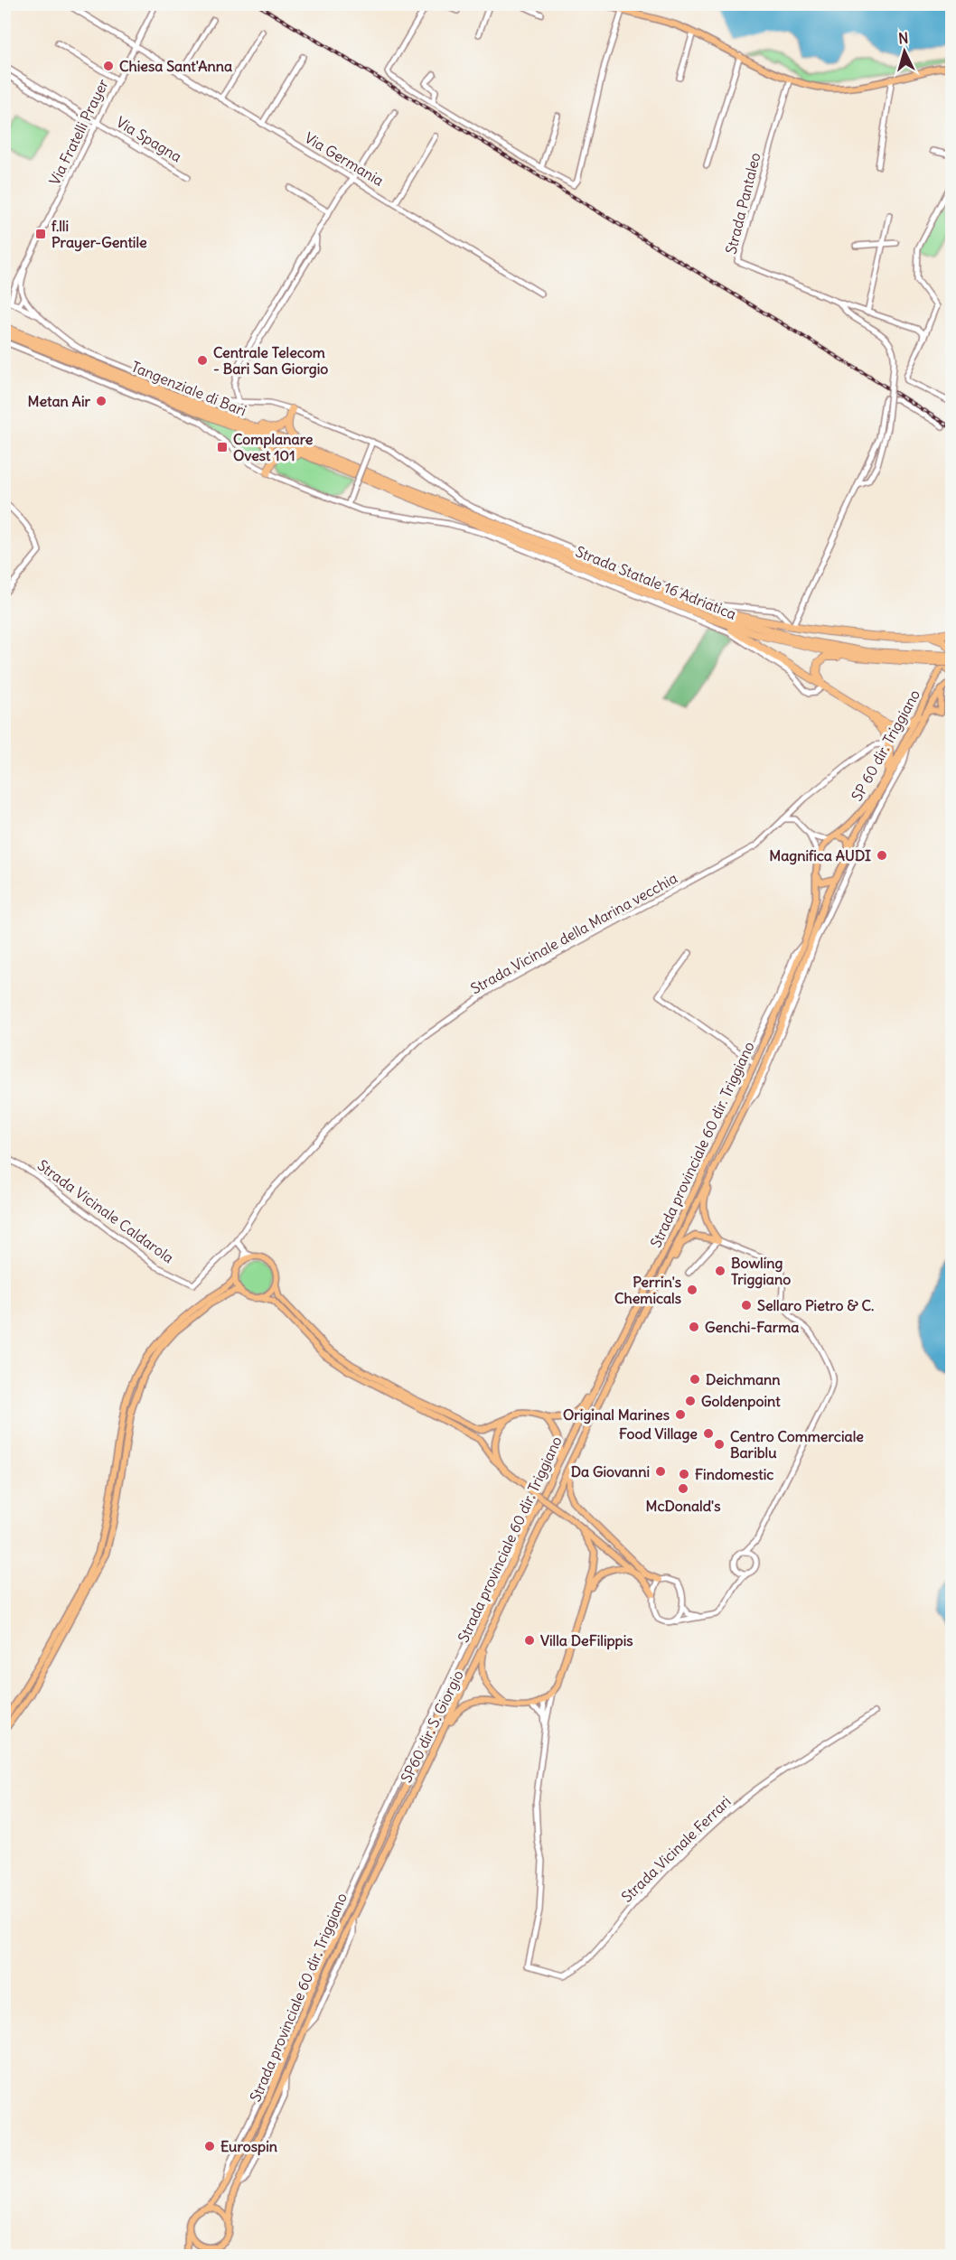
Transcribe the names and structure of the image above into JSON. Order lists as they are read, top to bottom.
{
  "streets": {
    "highway": ["Tangenziale di Bari", "Strada Statale 16 Adriatica"],
    "main road": ["SP 60 dir. Triggiano", "Strada provinciale 60 dir. Triggiano", "SP60 dir. S. Giorgio"],
    "street": [
      "Via Fratelli Prayer",
      "Via Spagna",
      "Via Germania",
      "Strada Pantaleo",
      "Strada Vicinale della Marina vecchia",
      "Strada Vicinale Caldarola",
      "Strada Vicinale Ferrari"
    ]
  },
  "crossings": [
    ["Via Fratelli Prayer", "Via Spagna"],
    ["Via Fratelli Prayer", "Via Germania"],
    ["Tangenziale di Bari", "Strada Statale 16 Adriatica"],
    ["Strada Statale 16 Adriatica", "SP 60 dir. Triggiano"],
    ["Strada Vicinale della Marina vecchia", "Strada Vicinale Caldarola"],
    ["Strada provinciale 60 dir. Triggiano", "SP60 dir. S. Giorgio"]
  ],
  "places": {
    "other": [
      "Chiesa Sant'Anna",
      "Centrale Telecom - Bari San Giorgio",
      "Metan Air",
      "Magnifica AUDI",
      "Bowling Triggiano",
      "Perrin's Chemicals",
      "Sellaro Pietro & C.",
      "Genchi-Farma",
      "Deichmann",
      "Goldenpoint",
      "Original Marines",
      "Food Village",
      "Centro Commerciale Bariblu",
      "Da Giovanni",
      "Findomestic",
      "McDonald's",
      "Villa DeFilippis",
      "Eurospin"
    ],
    "transit": ["f.lli Prayer-Gentile", "Complanare Ovest 101"]
  },
  "north": "top"
}
